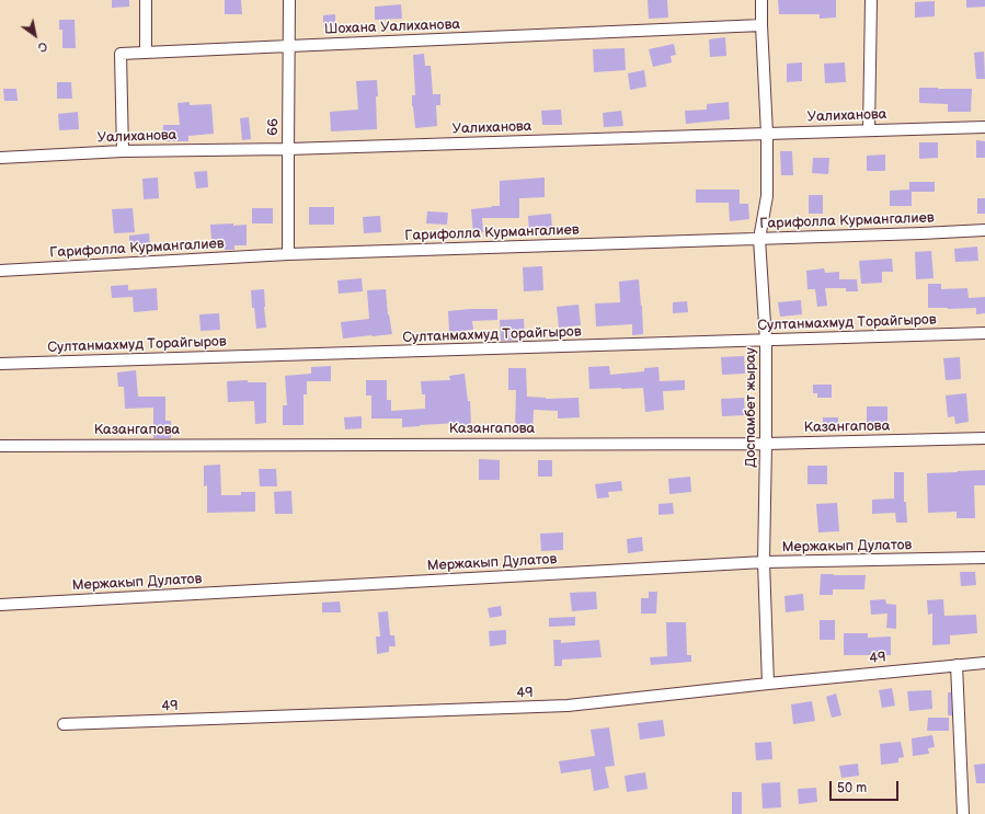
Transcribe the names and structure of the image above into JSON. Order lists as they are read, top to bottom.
{
  "streets": {
    "street": [
      "Шохана Уалиханова",
      "Уалиханова",
      "66",
      "Гарифолла Курмангалиев",
      "Султанмахмуд Торайгыров",
      "Доспамбет жырау",
      "Казангапова",
      "Мержакып Дулатов",
      "49"
    ]
  },
  "crossings": [
    ["Шохана Уалиханова", "Уалиханова"],
    ["Шохана Уалиханова", "66"],
    ["Шохана Уалиханова", "Доспамбет жырау"],
    ["Уалиханова", "66"],
    ["Уалиханова", "Доспамбет жырау"],
    ["66", "Гарифолла Курмангалиев"],
    ["Гарифолла Курмангалиев", "Доспамбет жырау"],
    ["Султанмахмуд Торайгыров", "Доспамбет жырау"],
    ["Доспамбет жырау", "Казангапова"],
    ["Доспамбет жырау", "Мержакып Дулатов"],
    ["Доспамбет жырау", "49"]
  ],
  "scale_bar": "50 m",
  "north": "bottom right"
}
